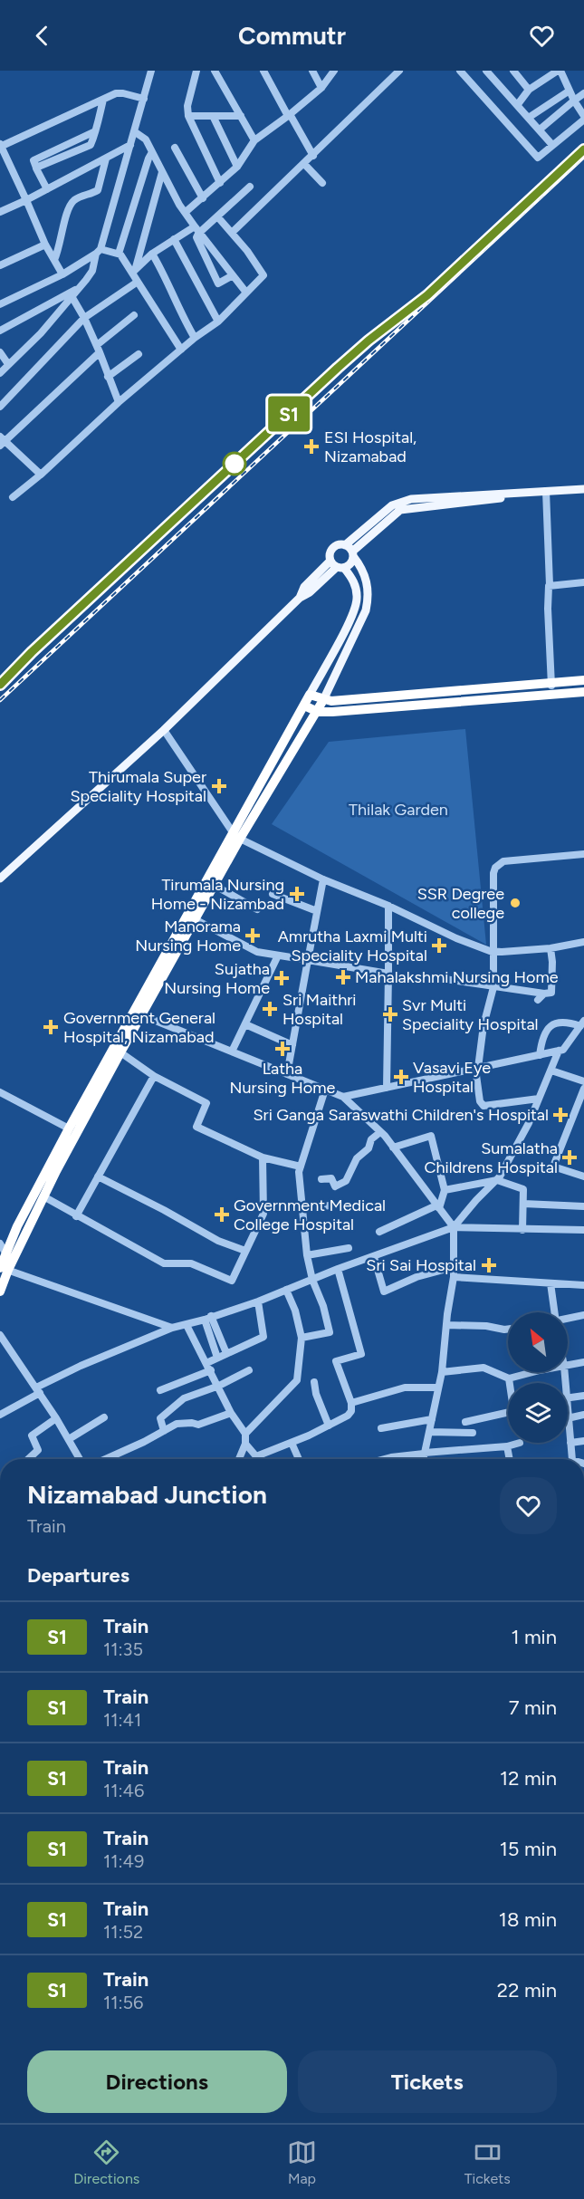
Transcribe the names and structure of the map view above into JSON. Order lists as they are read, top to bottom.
{
  "parks": ["Thilak Garden"],
  "places": {
    "health": [
      "ESI Hospital, Nizamabad",
      "Thirumala Super Speciality Hospital",
      "Tirumala Nursing Home - Nizambad",
      "Manorama Nursing Home",
      "Amrutha Laxmi Multi Speciality Hospital",
      "Mahalakshmi Nursing Home",
      "Sujatha Nursing Home",
      "Sri Maithri Hospital",
      "Svr Multi Speciality Hospital",
      "Government General Hospital, Nizamabad",
      "Latha Nursing Home",
      "Vasavi Eye Hospital",
      "Sri Ganga Saraswathi Children's Hospital",
      "Sumalatha Childrens Hospital",
      "Government Medical College Hospital",
      "Sri Sai Hospital"
    ],
    "other": ["SSR Degree college"]
  },
  "north": "top left",
  "page": {
    "header": "Commutr",
    "on_map": "S1",
    "heading": [
      ["Nizamabad Junction", "Train"],
      "Departures"
    ],
    "list": [
      {
        "mark": "S1",
        "name": "Train",
        "note": "11:35",
        "value": "1 min"
      },
      {
        "mark": "S1",
        "name": "Train",
        "note": "11:41",
        "value": "7 min"
      },
      {
        "mark": "S1",
        "name": "Train",
        "note": "11:46",
        "value": "12 min"
      },
      {
        "mark": "S1",
        "name": "Train",
        "note": "11:49",
        "value": "15 min"
      },
      {
        "mark": "S1",
        "name": "Train",
        "note": "11:52",
        "value": "18 min"
      },
      {
        "mark": "S1",
        "name": "Train",
        "note": "11:56",
        "value": "22 min"
      }
    ],
    "buttons": ["Directions", "Tickets"],
    "tabs": ["Directions", "Map", "Tickets"]
  }
}
